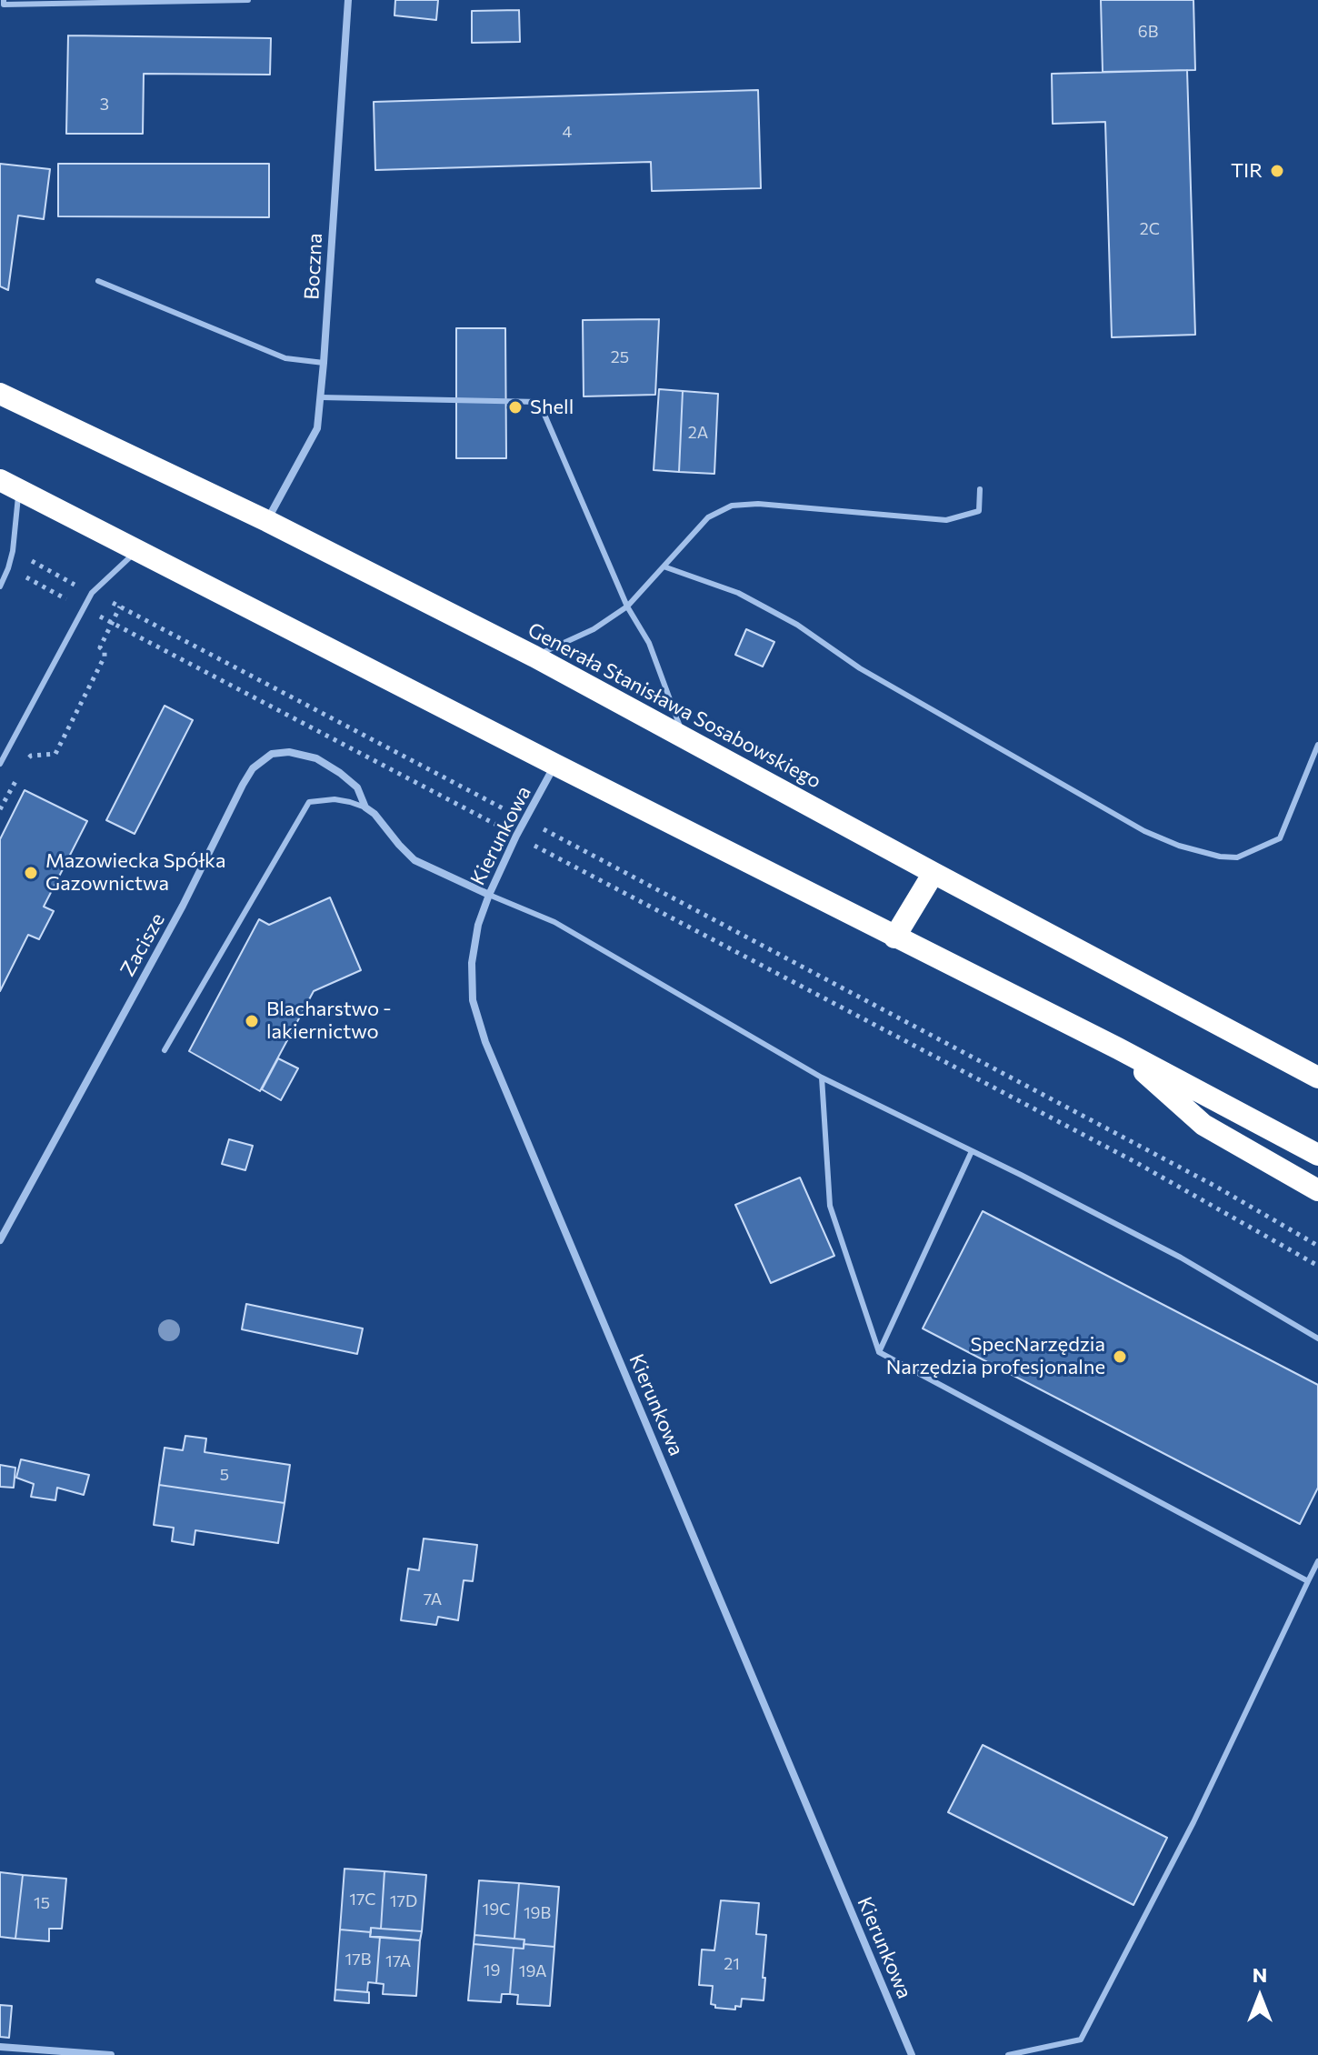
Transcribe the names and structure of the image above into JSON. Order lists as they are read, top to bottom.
{
  "streets": {
    "highway": ["Generała Stanisława Sosabowskiego"],
    "street": ["Boczna", "Kierunkowa", "Zacisze"]
  },
  "crossings": [
    ["Boczna", "Generała Stanisława Sosabowskiego"],
    ["Kierunkowa", "Zacisze"]
  ],
  "places": [
    "TIR",
    "Shell",
    "Mazowiecka Spółka Gazownictwa",
    "Blacharstwo - lakiernictwo",
    "SpecNarzędzia Narzędzia profesjonalne"
  ],
  "house_numbers": [
    "6B",
    "3",
    "4",
    "2C",
    "25",
    "2A",
    "5",
    "7A",
    "17C",
    "17D",
    "15",
    "19C",
    "19B",
    "17B",
    "17A",
    "21",
    "19",
    "19A"
  ],
  "north": "top"
}
